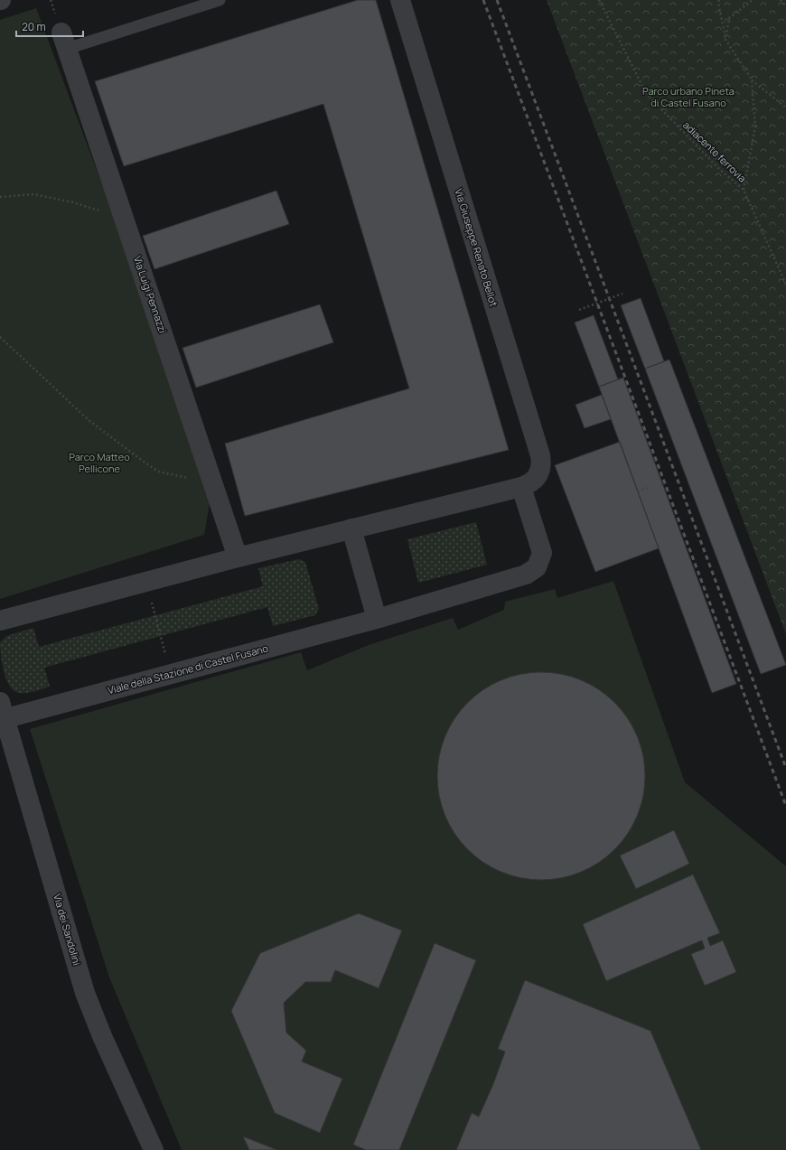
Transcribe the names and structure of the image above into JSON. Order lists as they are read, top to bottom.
{
  "streets": {
    "street": [
      "Via Giuseppe Renato Bellot",
      "Via Luigi Pennazzi",
      "Viale della Stazione di Castel Fusano",
      "Via dei Sandolini"
    ],
    "path": ["adiacente ferrovia"]
  },
  "crossings": [
    ["Via Giuseppe Renato Bellot", "Viale della Stazione di Castel Fusano"],
    ["Viale della Stazione di Castel Fusano", "Via dei Sandolini"]
  ],
  "parks": ["Parco urbano Pineta di Castel Fusano", "Parco Matteo Pellicone"],
  "scale_bar": "20 m"
}
